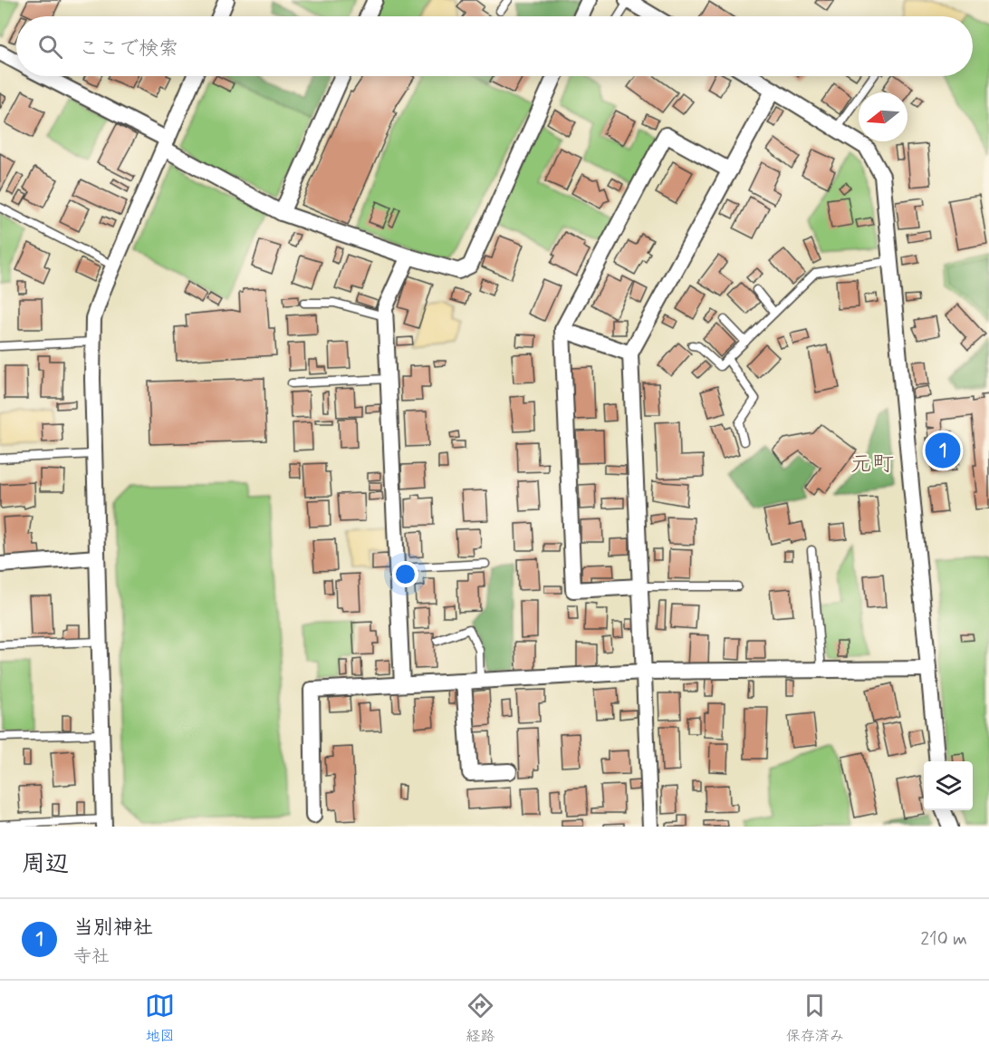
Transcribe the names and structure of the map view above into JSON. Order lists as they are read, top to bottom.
{
  "districts": ["元町"],
  "north": "left",
  "page": {
    "search": "ここで検索",
    "pins": "1",
    "heading": "周辺",
    "list": [
      {
        "mark": "1",
        "name": "当別神社",
        "note": "寺社",
        "value": "210 m"
      }
    ],
    "nav": ["地図", "経路", "保存済み"]
  }
}
